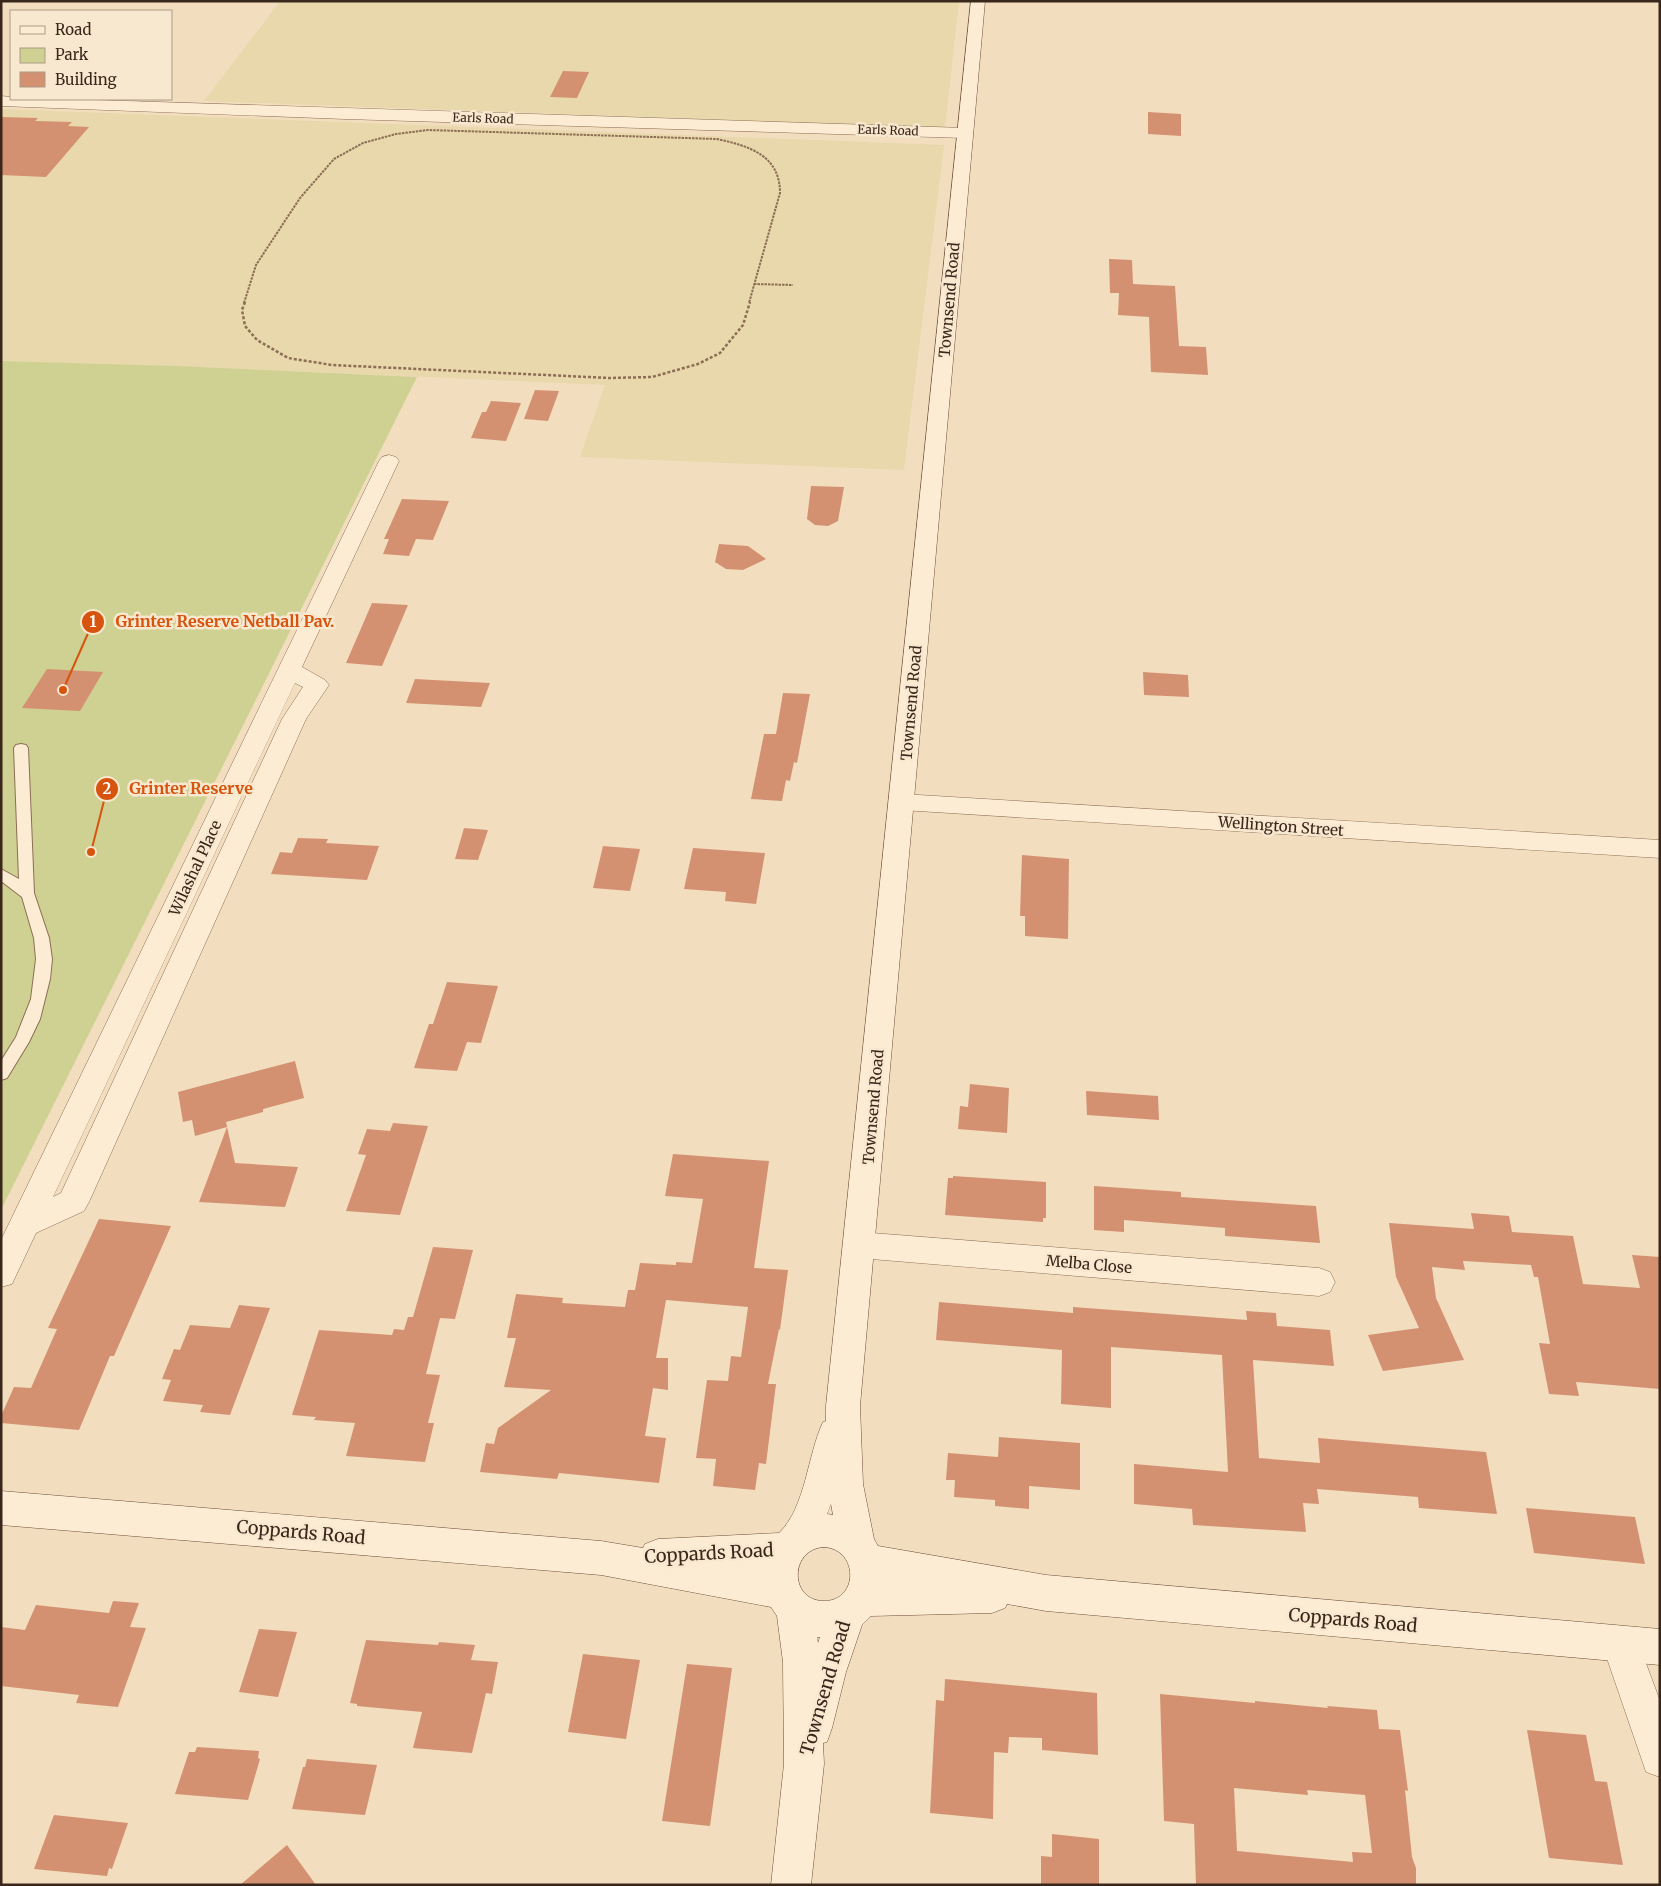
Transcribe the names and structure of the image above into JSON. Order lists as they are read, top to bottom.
{
  "streets": {
    "street": [
      "Earls Road",
      "Townsend Road",
      "Wellington Street",
      "Melba Close",
      "Coppards Road"
    ]
  },
  "crossings": [
    ["Earls Road", "Townsend Road"],
    ["Townsend Road", "Wellington Street"],
    ["Townsend Road", "Melba Close"],
    ["Townsend Road", "Coppards Road"]
  ],
  "places": ["Grinter Reserve Netball Pav.", "Grinter Reserve"],
  "legend": ["Road", "Park", "Building"]
}
